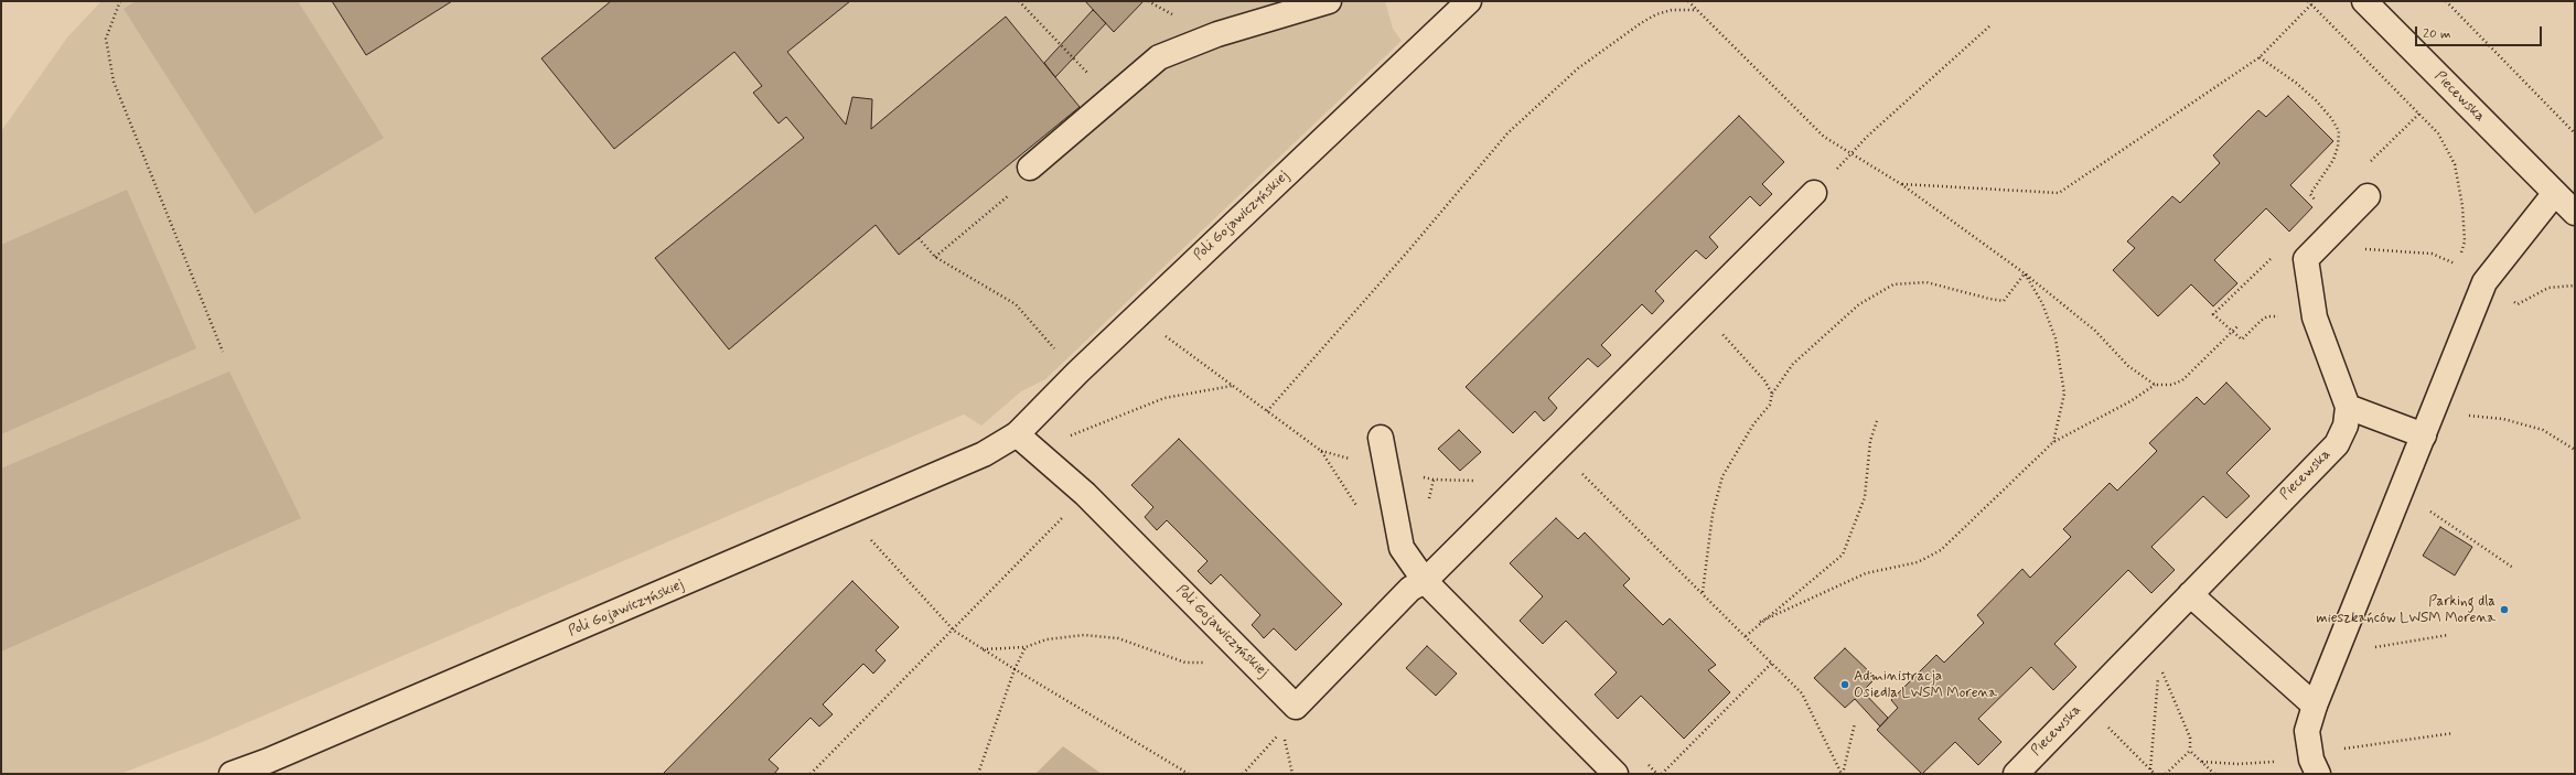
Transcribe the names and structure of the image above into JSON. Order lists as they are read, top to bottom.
{
  "streets": {
    "street": ["Piecewska", "Poli Gojawiczyńskiej"]
  },
  "places": ["Parking dla mieszkańców LWSM Morena", "Administracja Osiedla LWSM Morena"],
  "scale_bar": "20 m"
}
